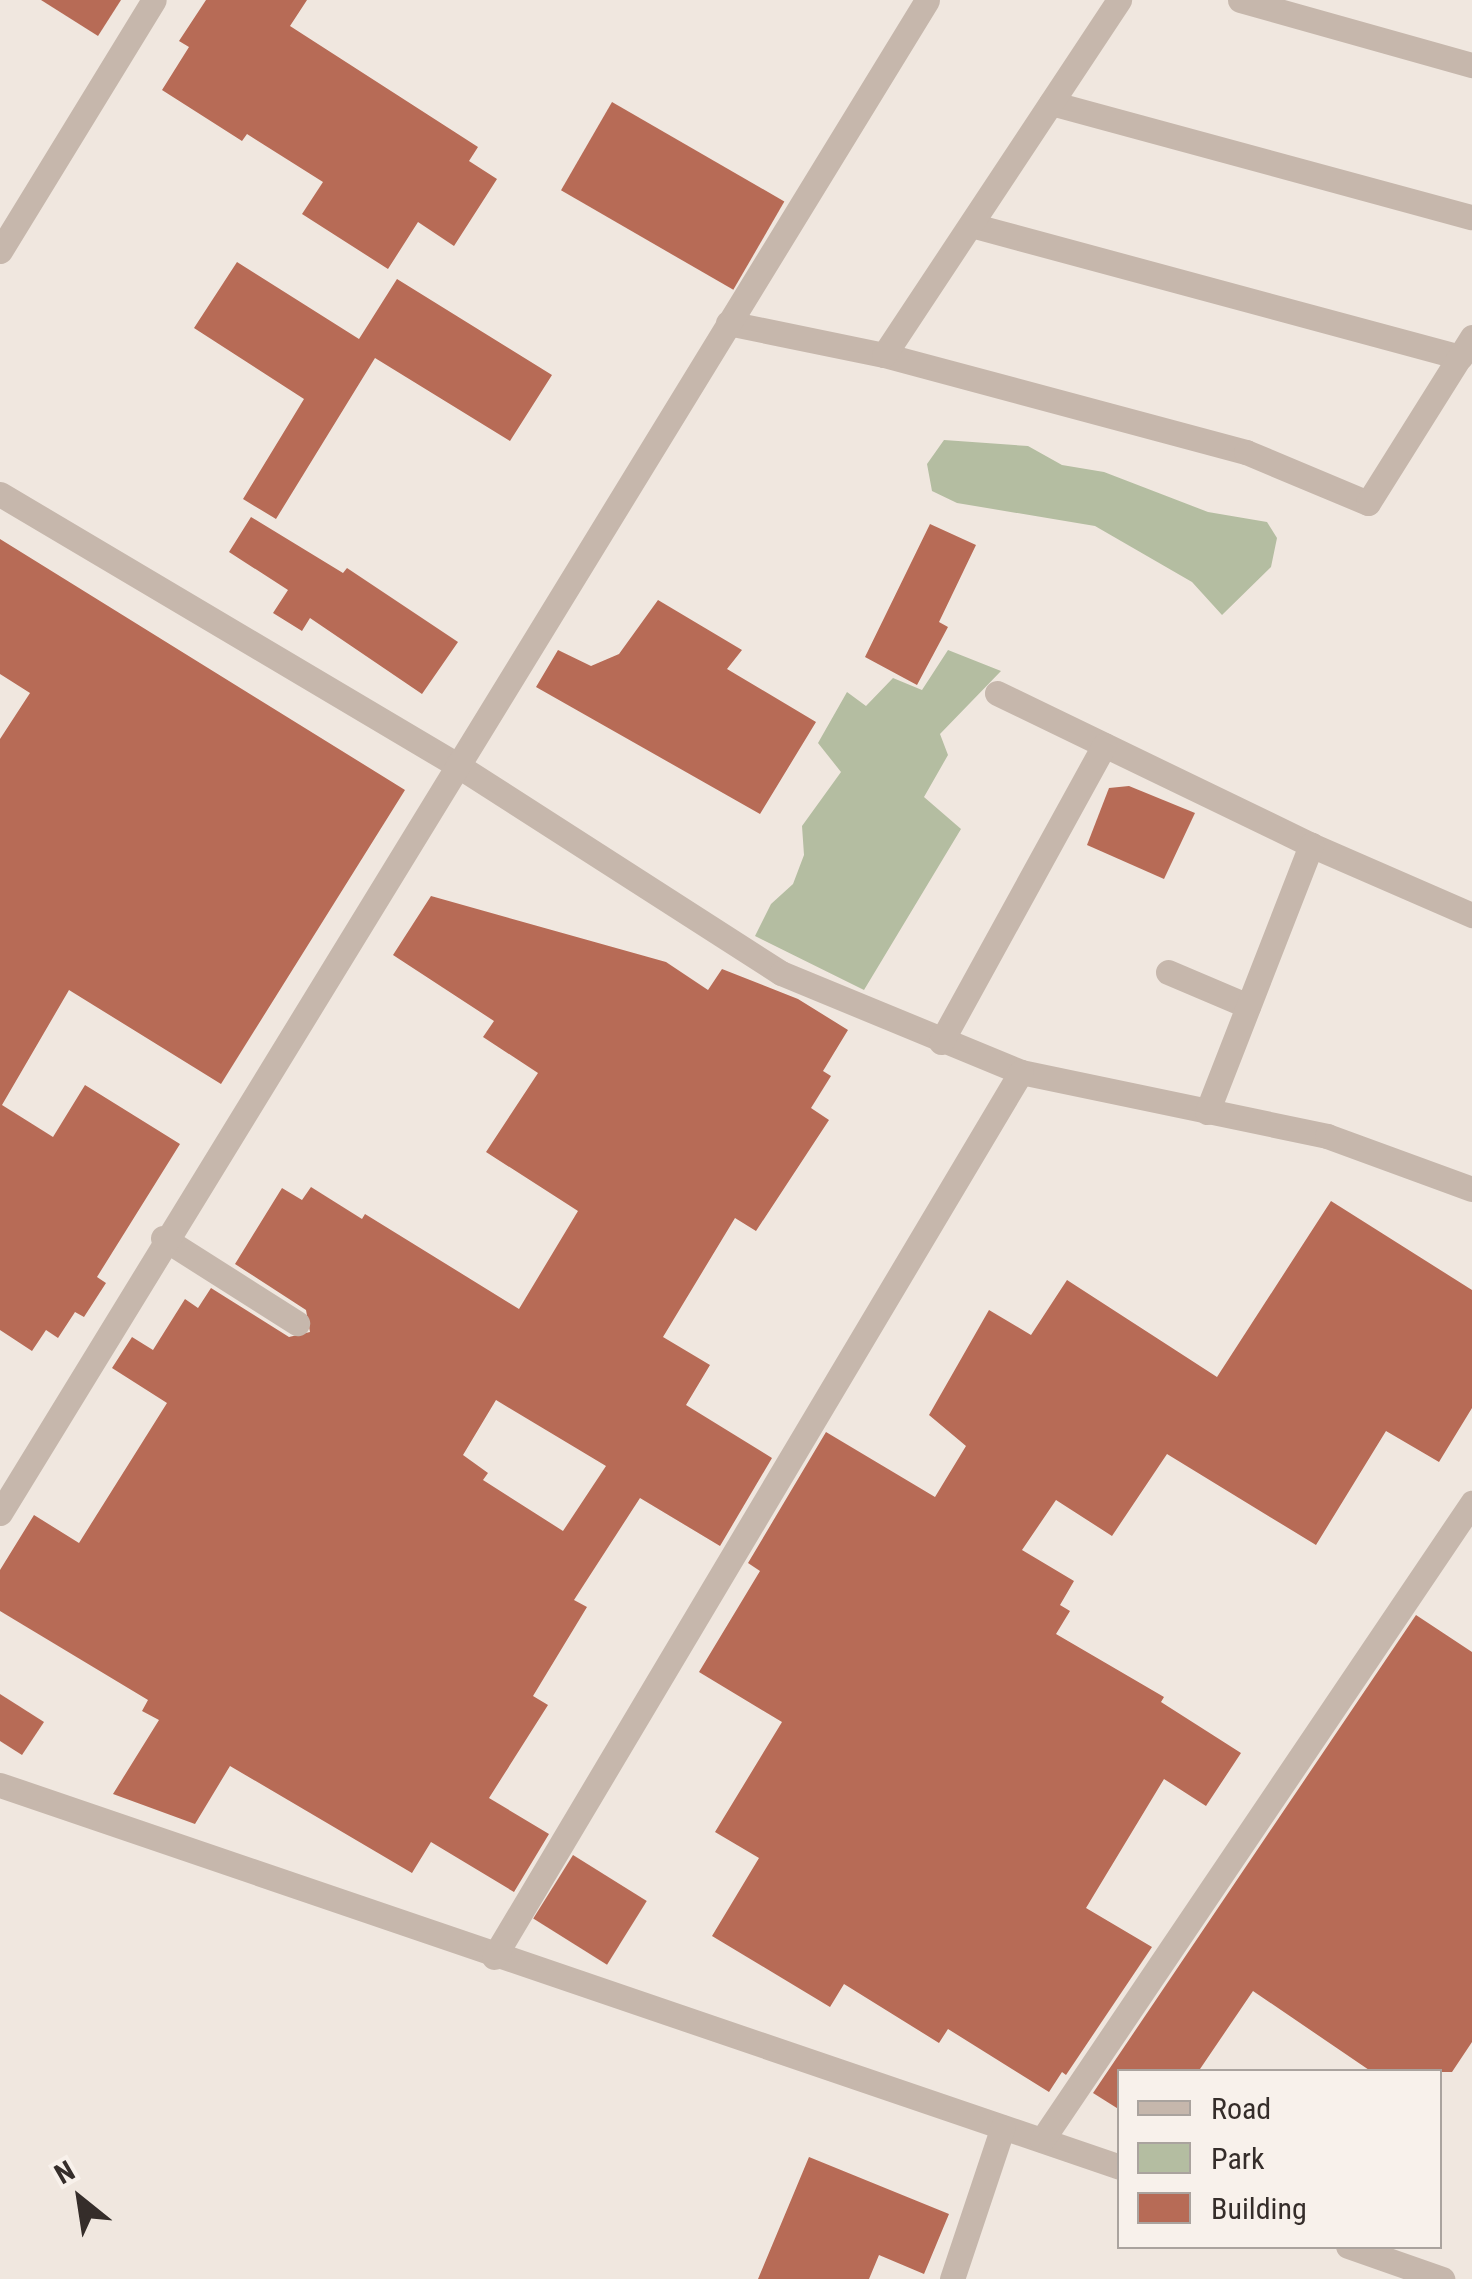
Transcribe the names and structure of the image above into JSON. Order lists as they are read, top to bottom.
{
  "legend": ["Road", "Park", "Building"],
  "north": "top left"
}
